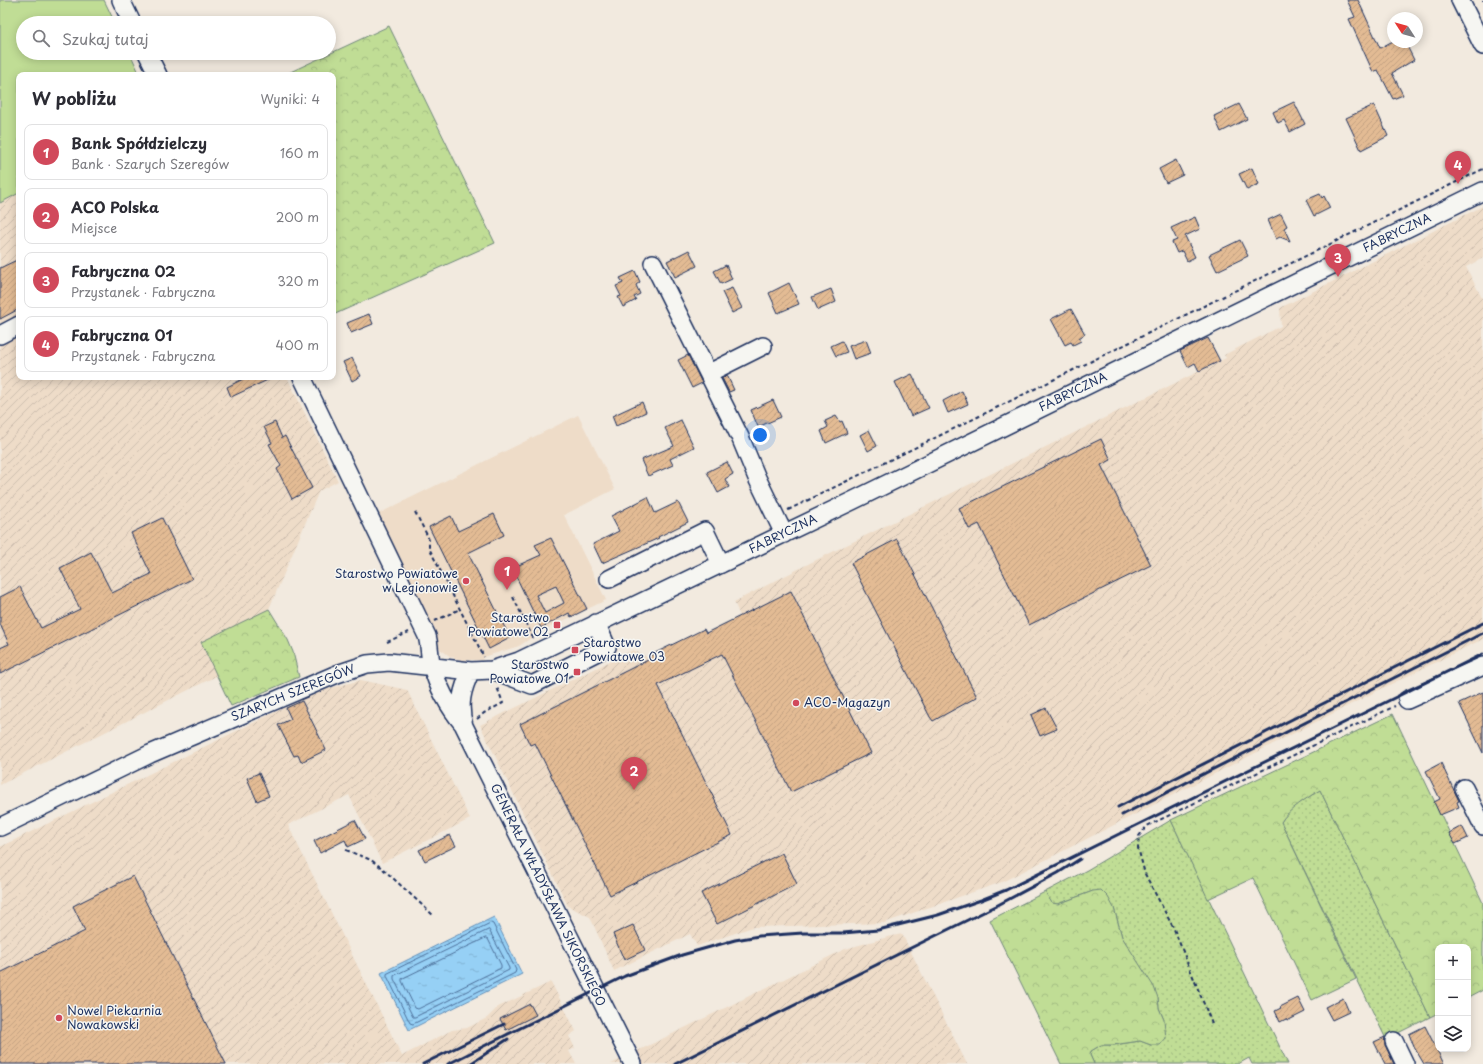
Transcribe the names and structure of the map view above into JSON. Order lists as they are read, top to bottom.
{
  "streets": {
    "street": ["FABRYCZNA", "SZARYCH SZEREGÓW", "GENERAŁA WŁADYSŁAWA SIKORSKIEGO"]
  },
  "crossings": [
    ["FABRYCZNA", "SZARYCH SZEREGÓW"],
    ["SZARYCH SZEREGÓW", "GENERAŁA WŁADYSŁAWA SIKORSKIEGO"]
  ],
  "places": {
    "other": ["Starostwo Powiatowe w Legionowie", "ACO-Magazyn", "Nowel Piekarnia Nowakowski"],
    "transit": ["Starostwo Powiatowe 02", "Starostwo Powiatowe 03", "Starostwo Powiatowe 01"]
  },
  "north": "top left",
  "page": {
    "search": "Szukaj tutaj",
    "heading": ["W pobliżu", "Wyniki: 4"],
    "list": [
      {
        "mark": "1",
        "name": "Bank Spółdzielczy",
        "note": "Bank · Szarych Szeregów",
        "value": "160 m"
      },
      {
        "mark": "2",
        "name": "ACO Polska",
        "note": "Miejsce",
        "value": "200 m"
      },
      {
        "mark": "3",
        "name": "Fabryczna 02",
        "note": "Przystanek · Fabryczna",
        "value": "320 m"
      },
      {
        "mark": "4",
        "name": "Fabryczna 01",
        "note": "Przystanek · Fabryczna",
        "value": "400 m"
      }
    ],
    "pins": [
      "4",
      "3",
      "1",
      "2"
    ],
    "map_buttons": ["+", "−"]
  }
}
